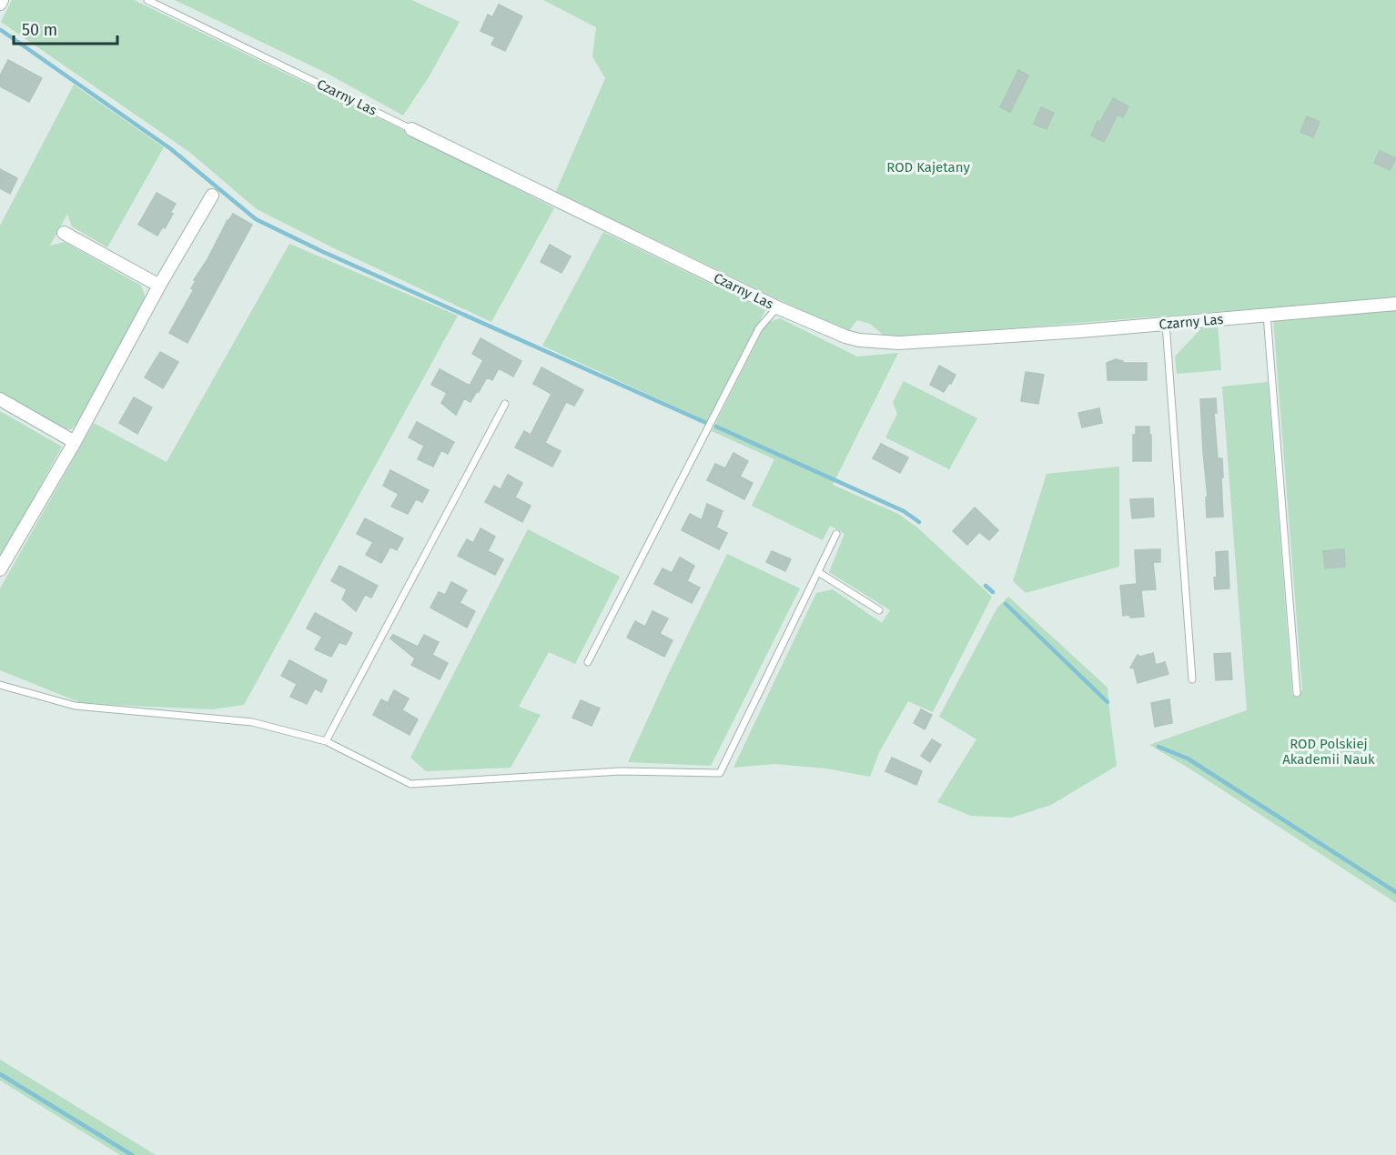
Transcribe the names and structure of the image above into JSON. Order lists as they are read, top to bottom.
{
  "streets": {
    "street": ["Czarny Las"]
  },
  "parks": ["ROD Kajetany", "ROD Polskiej Akademii Nauk"],
  "scale_bar": "50 m"
}
